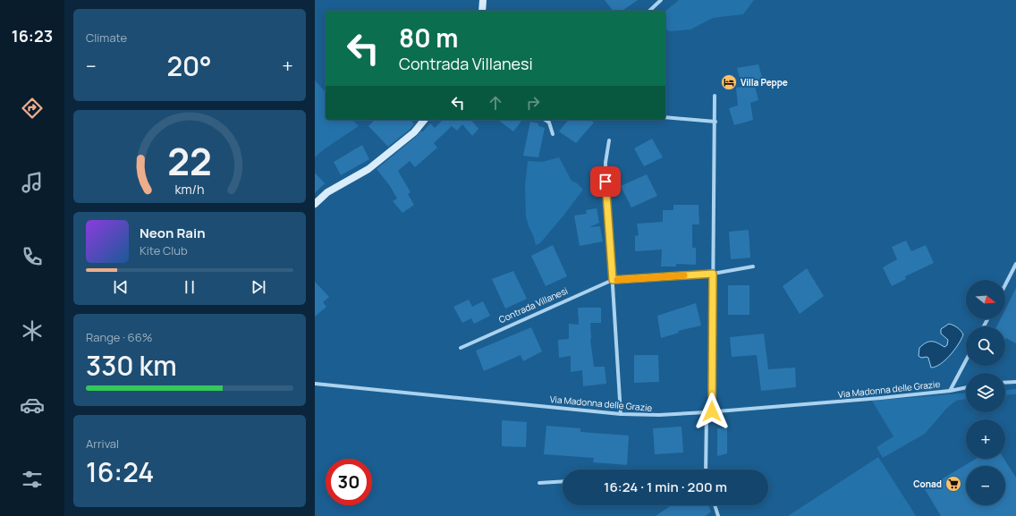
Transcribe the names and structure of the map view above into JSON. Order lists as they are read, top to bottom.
{
  "streets": {
    "street": ["Contrada Villanesi", "Via Madonna delle Grazie"]
  },
  "places": {
    "hotel": ["Villa Peppe"],
    "supermarket": ["Conad"]
  },
  "north": "right",
  "page": {
    "tabs": "16:23",
    "tile": [
      "Climate",
      ["Range · 66%", "330 km"],
      ["Arrival", "16:24"]
    ],
    "turn": ["80 m", "Contrada Villanesi"],
    "heat": ["−", "20°", "+"],
    "song": ["Neon Rain", "Kite Club"],
    "map_buttons": ["+", "−"],
    "limit": "30",
    "trip": "16:24 · 1 min · 200 m",
    "gauge": ["22", "km/h"]
  }
}
